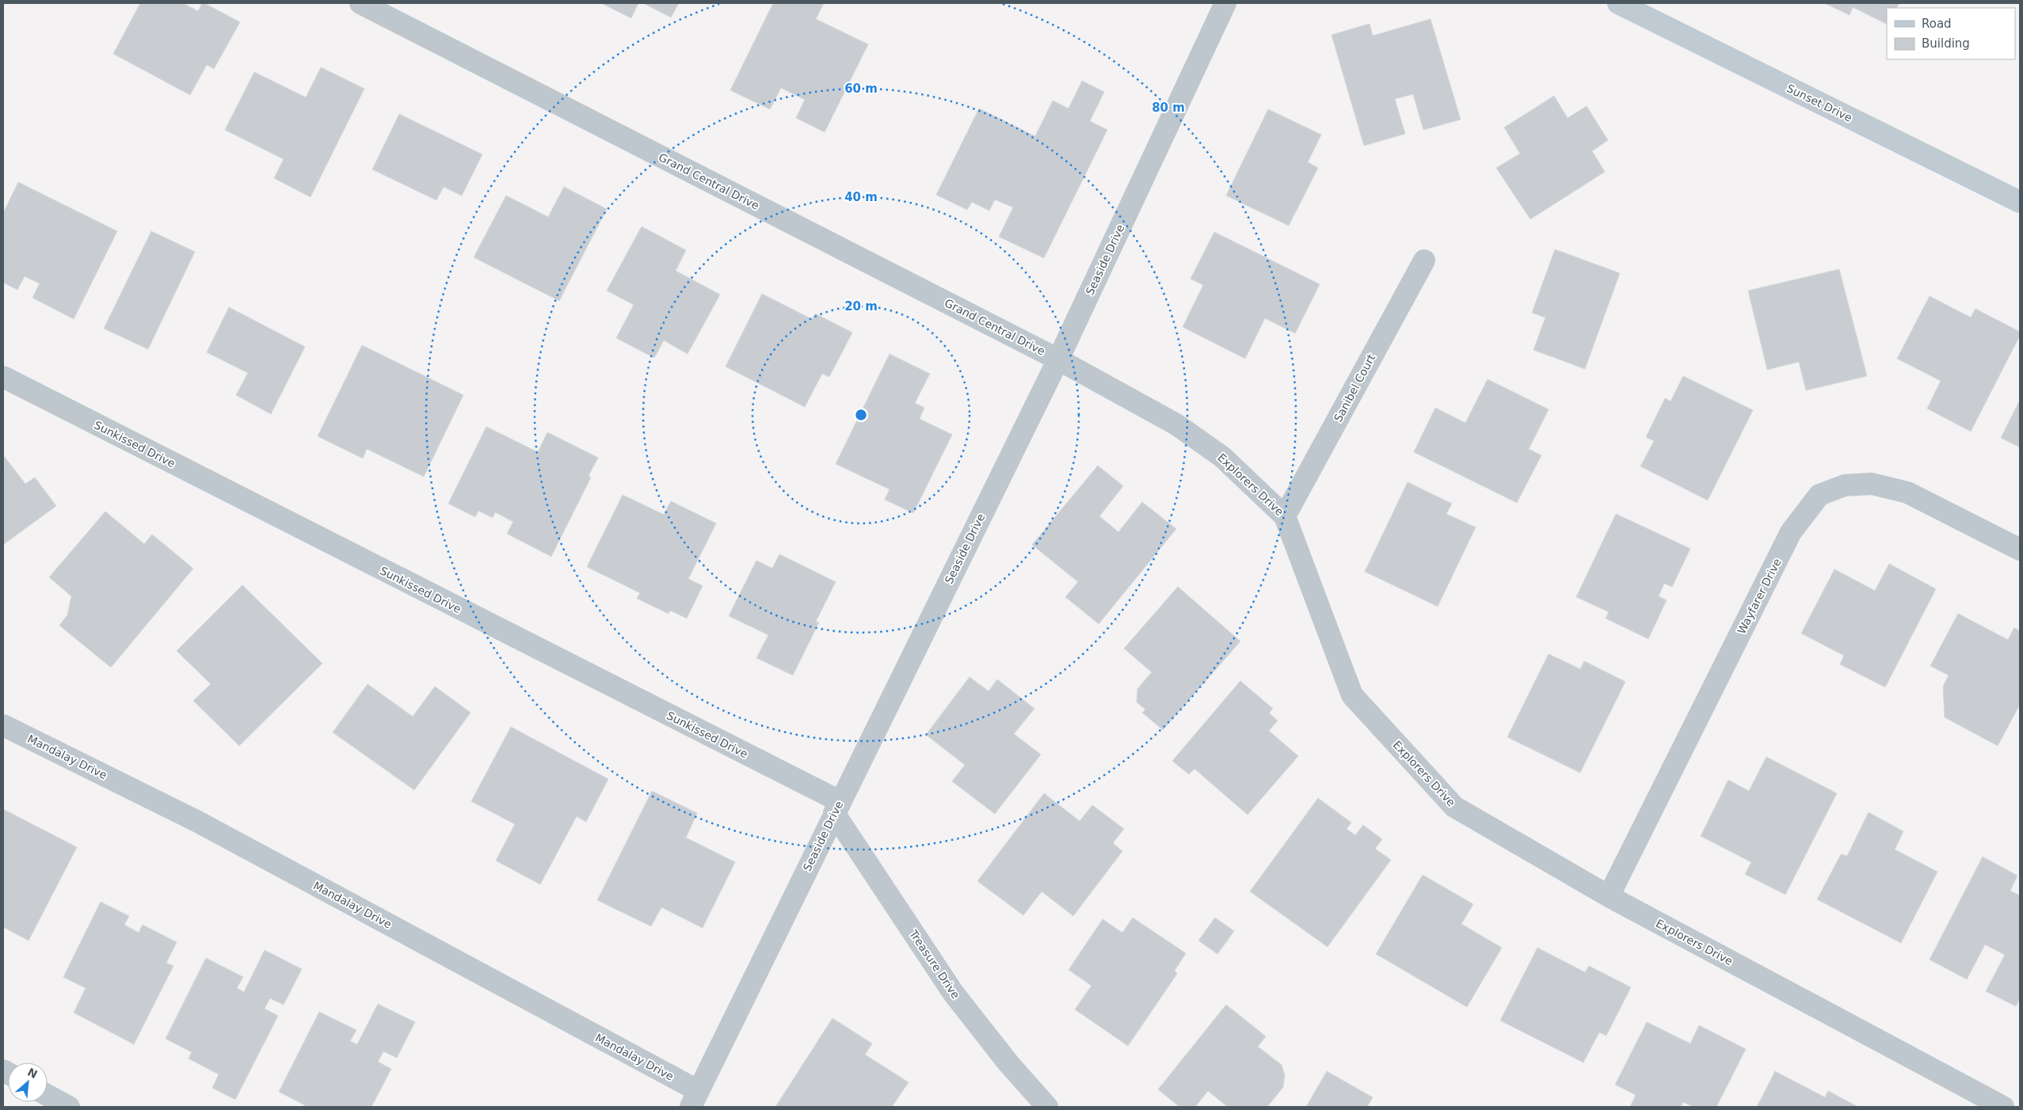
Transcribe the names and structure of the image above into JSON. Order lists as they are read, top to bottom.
{
  "streets": {
    "street": [
      "Sunset Drive",
      "Grand Central Drive",
      "Seaside Drive",
      "Sanibel Court",
      "Sunkissed Drive",
      "Explorers Drive",
      "Wayfarer Drive",
      "Mandalay Drive",
      "Treasure Drive"
    ]
  },
  "crossings": [
    ["Grand Central Drive", "Seaside Drive"],
    ["Grand Central Drive", "Explorers Drive"],
    ["Seaside Drive", "Sunkissed Drive"],
    ["Seaside Drive", "Explorers Drive"],
    ["Seaside Drive", "Mandalay Drive"],
    ["Seaside Drive", "Treasure Drive"],
    ["Sanibel Court", "Explorers Drive"],
    ["Sunkissed Drive", "Treasure Drive"],
    ["Explorers Drive", "Wayfarer Drive"]
  ],
  "legend": ["Road", "Building"],
  "north": "top right",
  "rings": [
    "60 m",
    "80 m",
    "40 m",
    "20 m"
  ]
}
